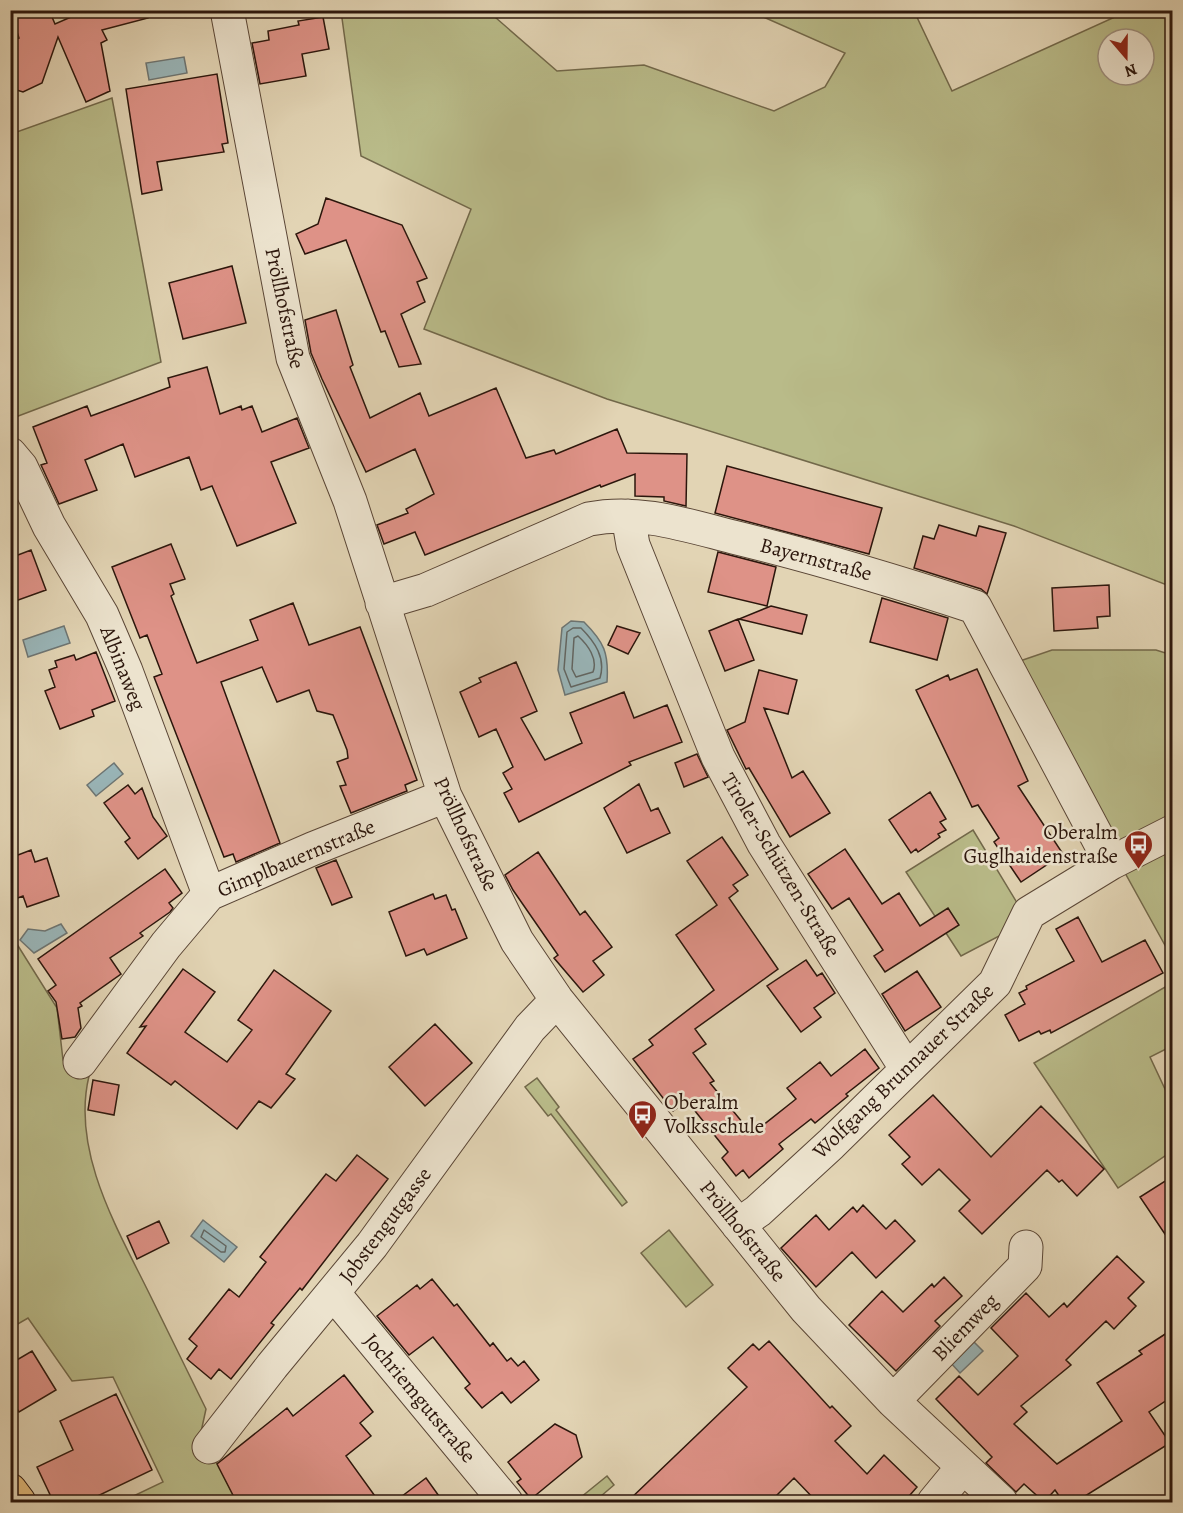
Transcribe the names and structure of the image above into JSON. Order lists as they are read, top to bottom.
{
  "streets": {
    "street": [
      "Pröllhofstraße",
      "Bayernstraße",
      "Albinaweg",
      "Gimplbauernstraße",
      "Tiroler-Schützen-Straße",
      "Wolfgang Brunnauer Straße",
      "Jobstengutgasse",
      "Bliemweg",
      "Jochriemgutstraße"
    ]
  },
  "crossings": [
    ["Pröllhofstraße", "Bayernstraße"],
    ["Pröllhofstraße", "Gimplbauernstraße"],
    ["Pröllhofstraße", "Wolfgang Brunnauer Straße"],
    ["Pröllhofstraße", "Jobstengutgasse"],
    ["Pröllhofstraße", "Bliemweg"],
    ["Bayernstraße", "Tiroler-Schützen-Straße"],
    ["Bayernstraße", "Wolfgang Brunnauer Straße"],
    ["Albinaweg", "Gimplbauernstraße"],
    ["Tiroler-Schützen-Straße", "Wolfgang Brunnauer Straße"],
    ["Jobstengutgasse", "Jochriemgutstraße"]
  ],
  "places": {
    "bus stop": ["Oberalm Guglhaidenstraße", "Oberalm Volksschule"]
  },
  "north": "bottom"
}
